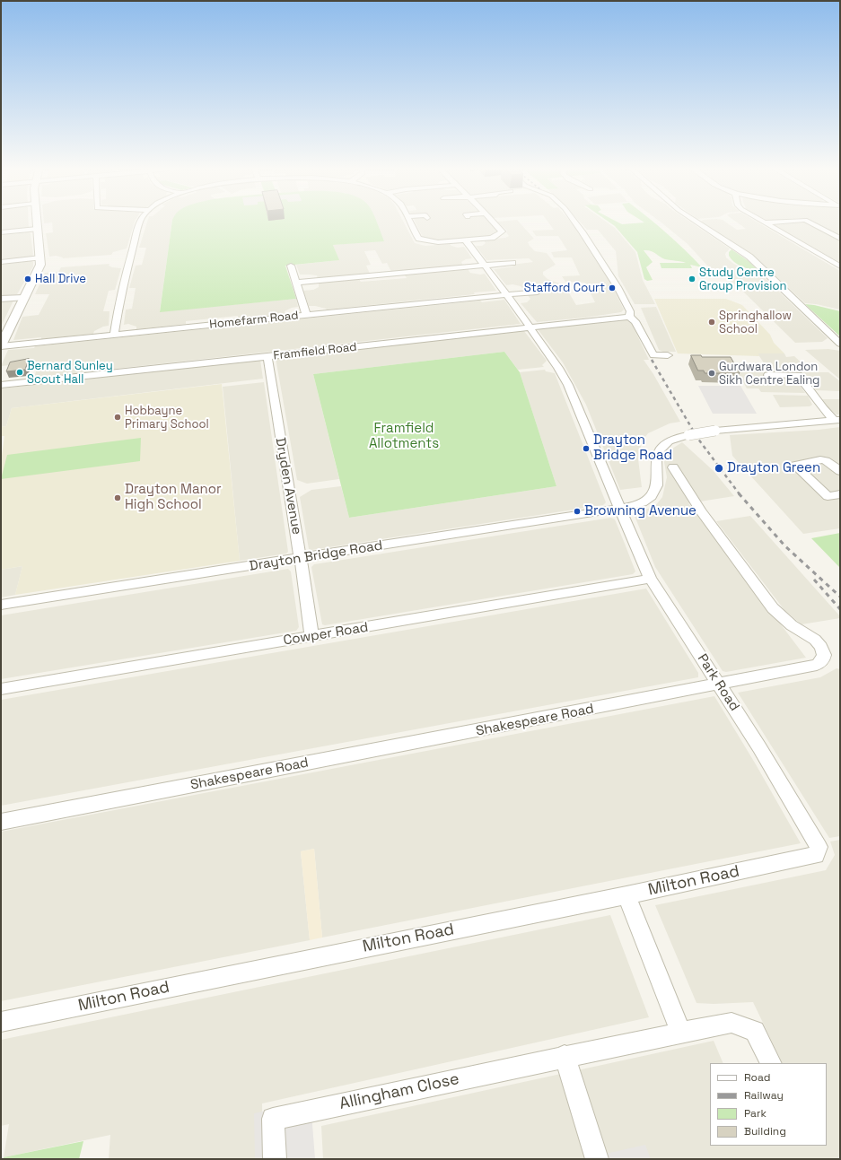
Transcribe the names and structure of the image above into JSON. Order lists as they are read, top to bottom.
{
  "streets": {
    "street": [
      "Homefarm Road",
      "Framfield Road",
      "Dryden Avenue",
      "Drayton Bridge Road",
      "Cowper Road",
      "Park Road",
      "Shakespeare Road",
      "Milton Road",
      "Allingham Close"
    ]
  },
  "crossings": [
    ["Framfield Road", "Dryden Avenue"],
    ["Dryden Avenue", "Drayton Bridge Road"],
    ["Dryden Avenue", "Cowper Road"],
    ["Drayton Bridge Road", "Park Road"],
    ["Cowper Road", "Park Road"],
    ["Park Road", "Shakespeare Road"],
    ["Park Road", "Milton Road"]
  ],
  "parks": ["Framfield Allotments"],
  "places": [
    "Hall Drive",
    "Study Centre Group Provision",
    "Stafford Court",
    "Springhallow School",
    "Bernard Sunley Scout Hall",
    "Gurdwara London Sikh Centre Ealing",
    "Hobbayne Primary School",
    "Drayton Bridge Road",
    "Drayton Green",
    "Drayton Manor High School",
    "Browning Avenue"
  ],
  "legend": [
    "Road",
    "Railway",
    "Park",
    "Building"
  ]
}
